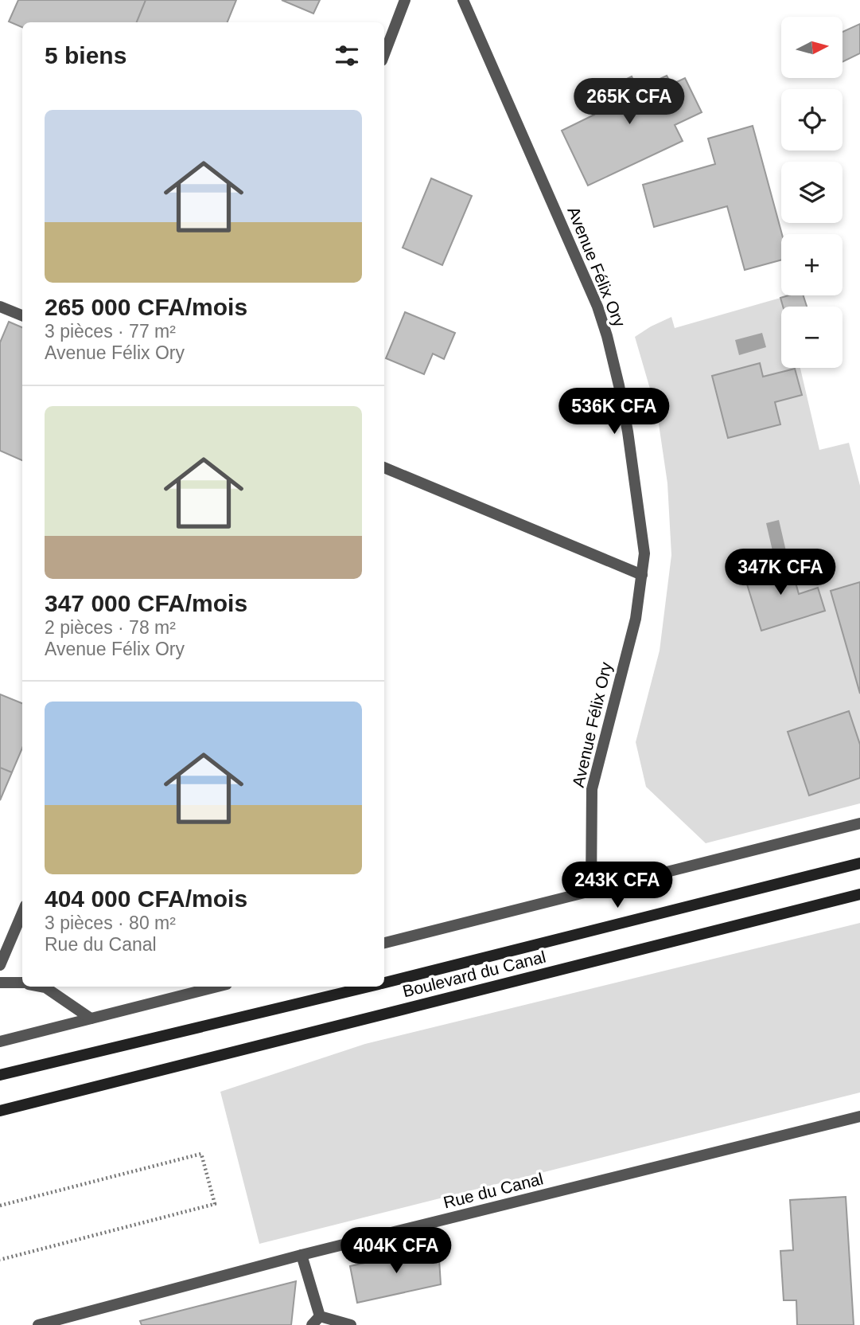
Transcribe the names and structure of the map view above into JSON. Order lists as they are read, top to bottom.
{
  "streets": {
    "main road": ["Boulevard du Canal"],
    "street": ["Avenue Félix Ory", "Rue du Canal"]
  },
  "north": "right",
  "page": {
    "map_buttons": ["+", "−"],
    "heading": "5 biens",
    "price": [
      "265K CFA",
      "536K CFA",
      "347K CFA",
      "243K CFA",
      "404K CFA"
    ],
    "list": [
      {
        "name": "265 000 CFA/mois",
        "note": "3 pièces · 77 m² · Avenue Félix Ory"
      },
      {
        "name": "347 000 CFA/mois",
        "note": "2 pièces · 78 m² · Avenue Félix Ory"
      },
      {
        "name": "404 000 CFA/mois",
        "note": "3 pièces · 80 m² · Rue du Canal"
      }
    ]
  }
}
